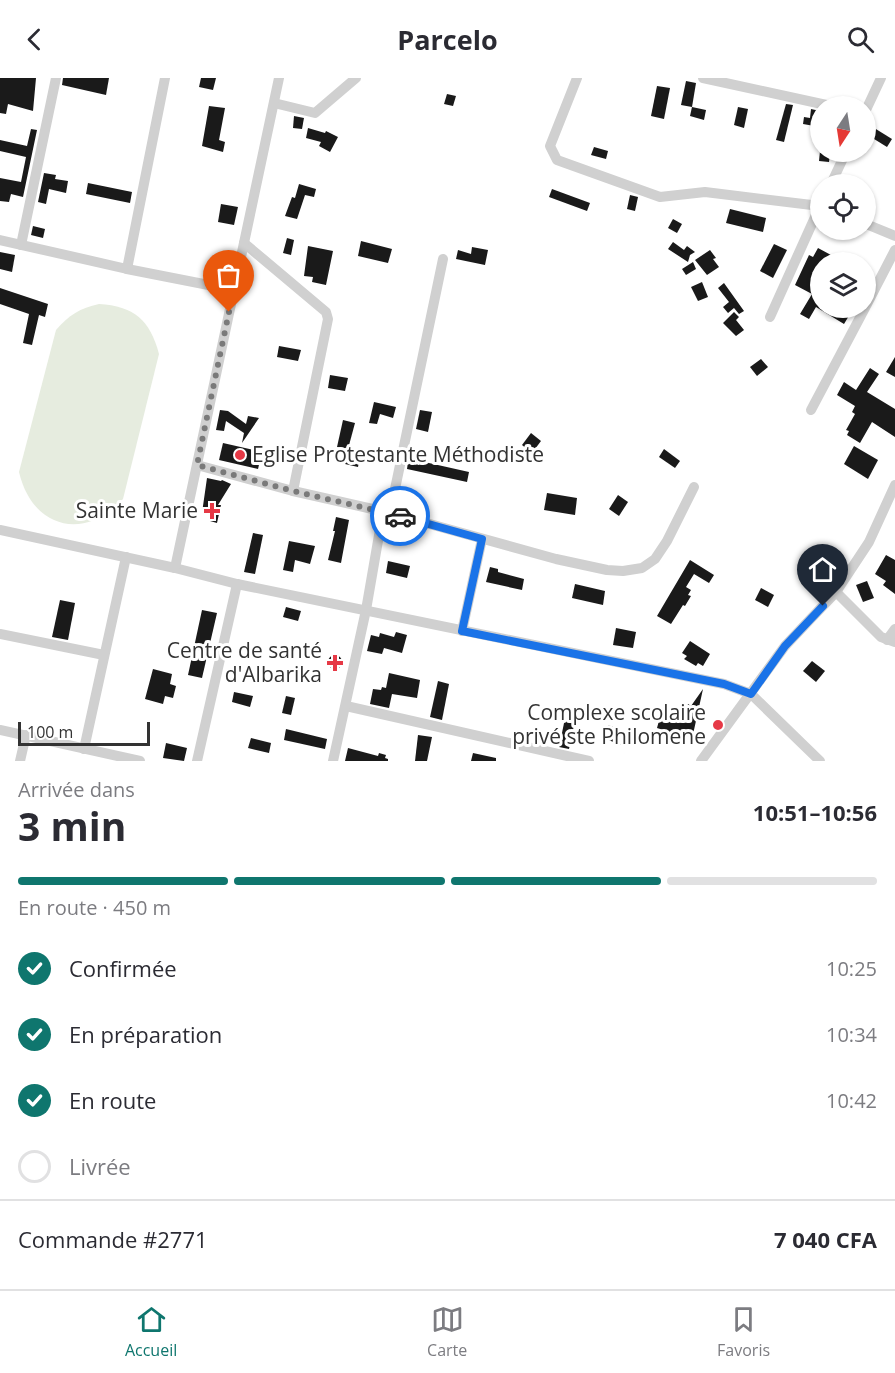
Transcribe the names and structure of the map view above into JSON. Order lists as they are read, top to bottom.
{
  "places": {
    "other": ["Eglise Protestante Méthodiste", "Complexe scolaire privé ste Philomene"],
    "health": ["Sainte Marie", "Centre de santé d'Albarika"]
  },
  "scale_bar": "100 m",
  "north": "bottom",
  "page": {
    "header": "Parcelo",
    "scale": "100 m",
    "heading": ["3 min", "Arrivée dans", "10:51–10:56"],
    "panel": ["Commande #2771", "7 040 CFA"],
    "bar": "En route · 450 m",
    "list": [
      ["Confirmée", "10:25"],
      ["En préparation", "10:34"],
      ["En route", "10:42"],
      "Livrée"
    ],
    "tabs": ["Accueil", "Carte", "Favoris"]
  }
}
